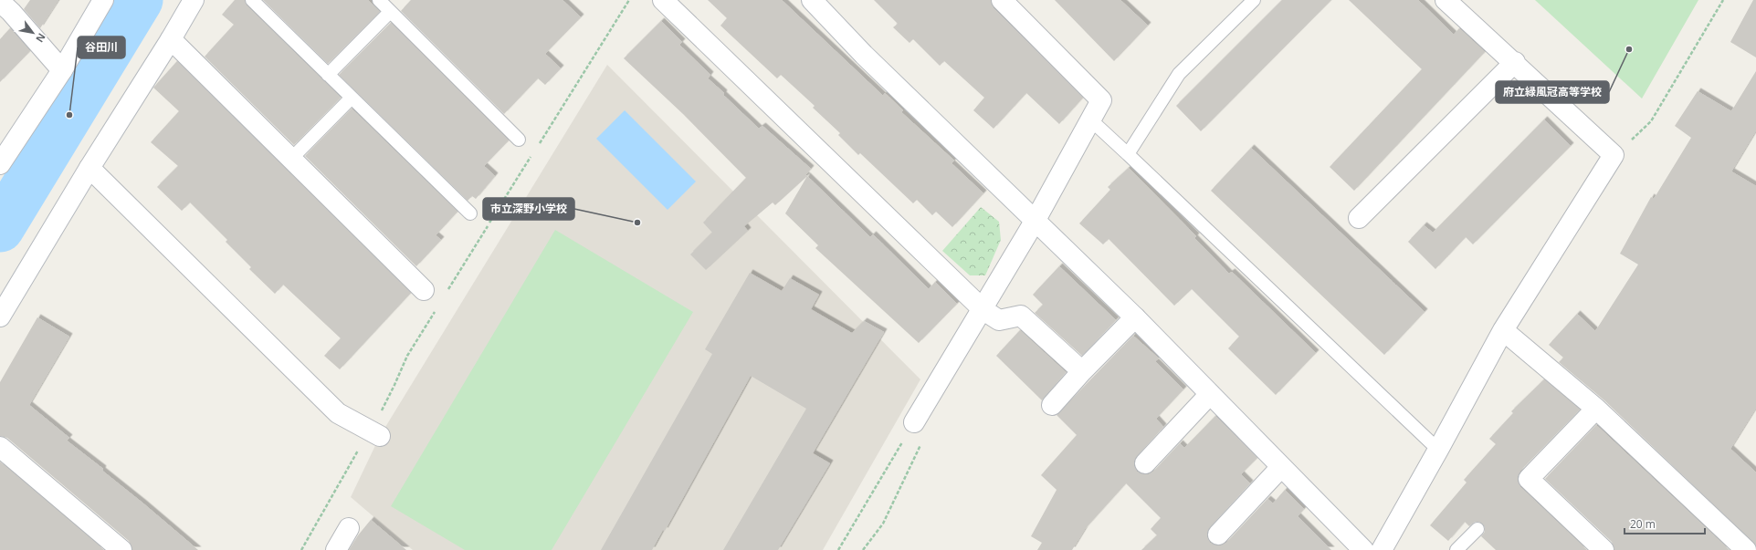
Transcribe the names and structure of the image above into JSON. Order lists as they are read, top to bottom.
{
  "places": ["府立緑風冠高等学校", "谷田川", "市立深野小学校"],
  "scale_bar": "20 m",
  "north": "bottom right"
}
